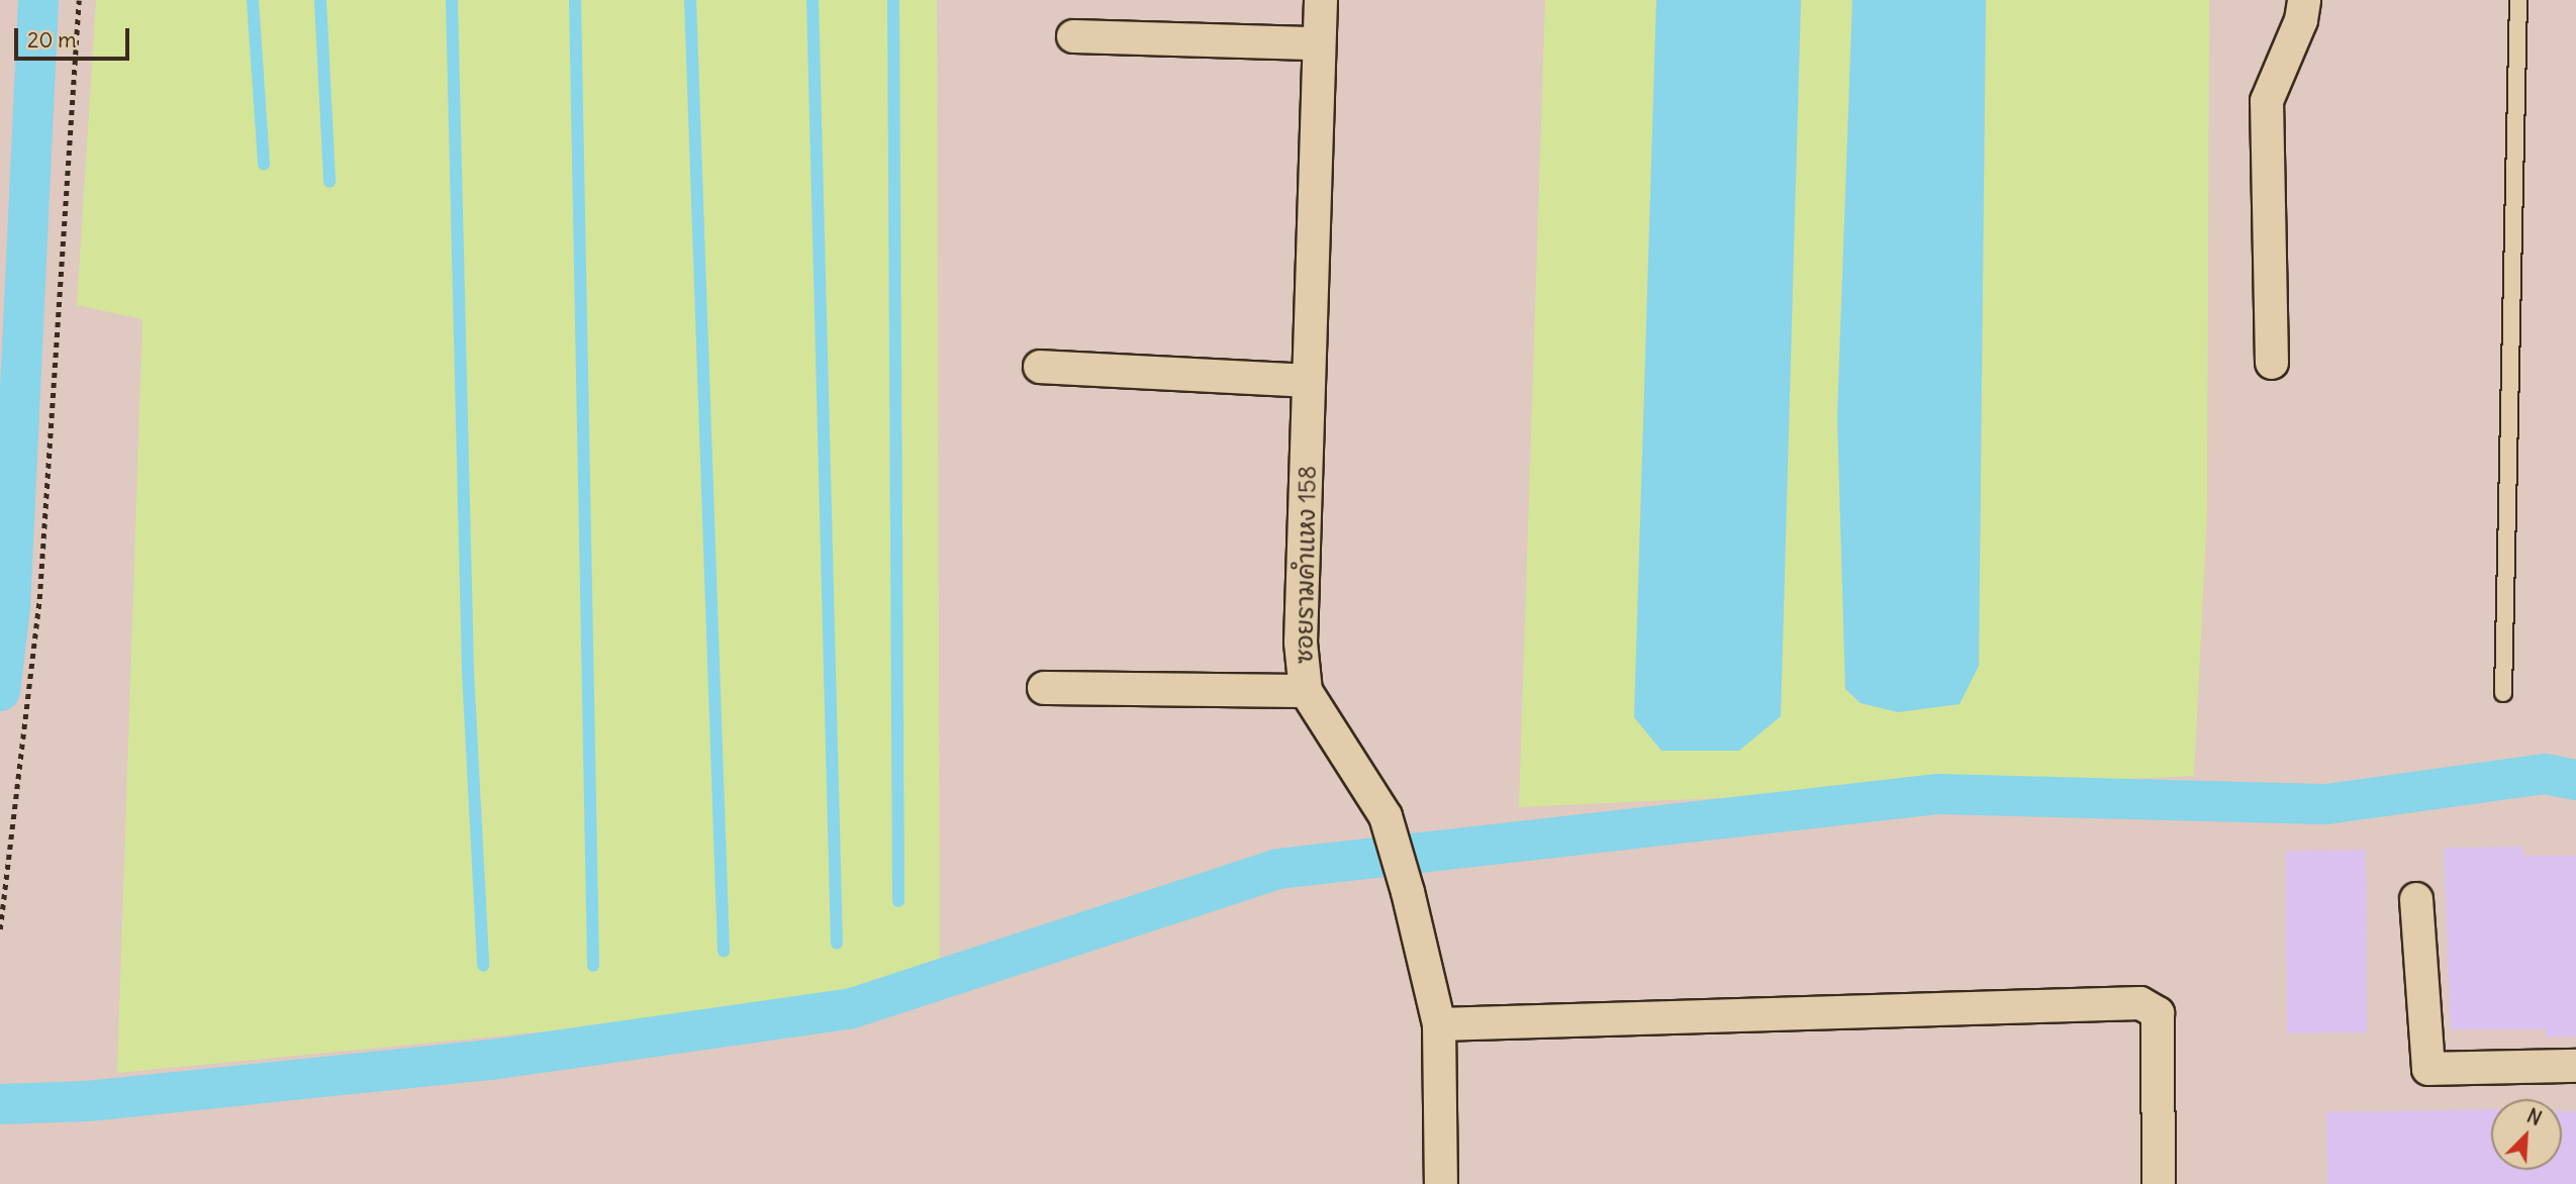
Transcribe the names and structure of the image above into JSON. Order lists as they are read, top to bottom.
{
  "streets": {
    "street": ["ซอยรามคำแหง 158"]
  },
  "scale_bar": "20 m",
  "north": "top right"
}
